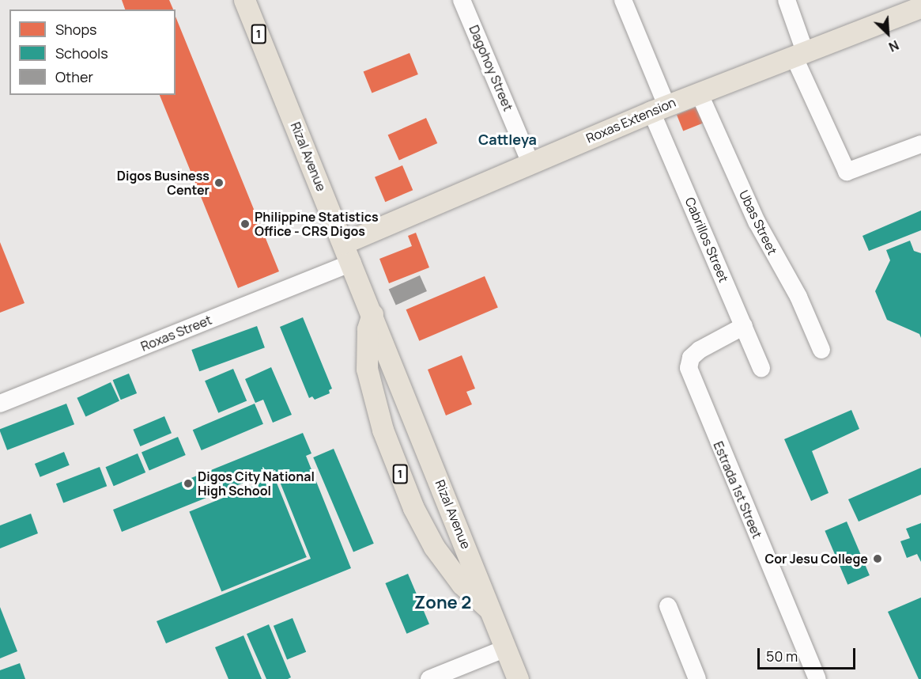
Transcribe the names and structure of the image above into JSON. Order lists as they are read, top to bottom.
{
  "streets": {
    "main road": ["1", "Roxas Extension", "Rizal Avenue"],
    "street": [
      "Dagohoy Street",
      "Ubas Street",
      "Cabrillos Street",
      "Roxas Street",
      "Estrada 1st Street"
    ]
  },
  "crossings": [
    ["Dagohoy Street", "Roxas Extension"],
    ["Roxas Extension", "Rizal Avenue"],
    ["Roxas Extension", "Ubas Street"],
    ["Roxas Extension", "Cabrillos Street"],
    ["Rizal Avenue", "Roxas Street"],
    ["Cabrillos Street", "Estrada 1st Street"]
  ],
  "districts": ["Cattleya", "Zone 2"],
  "places": [
    "Digos Business Center",
    "Philippine Statistics Office - CRS Digos",
    "Digos City National High School",
    "Cor Jesu College"
  ],
  "legend": ["Shops", "Schools", "Other"],
  "scale_bar": "50 m",
  "north": "bottom right"
}
